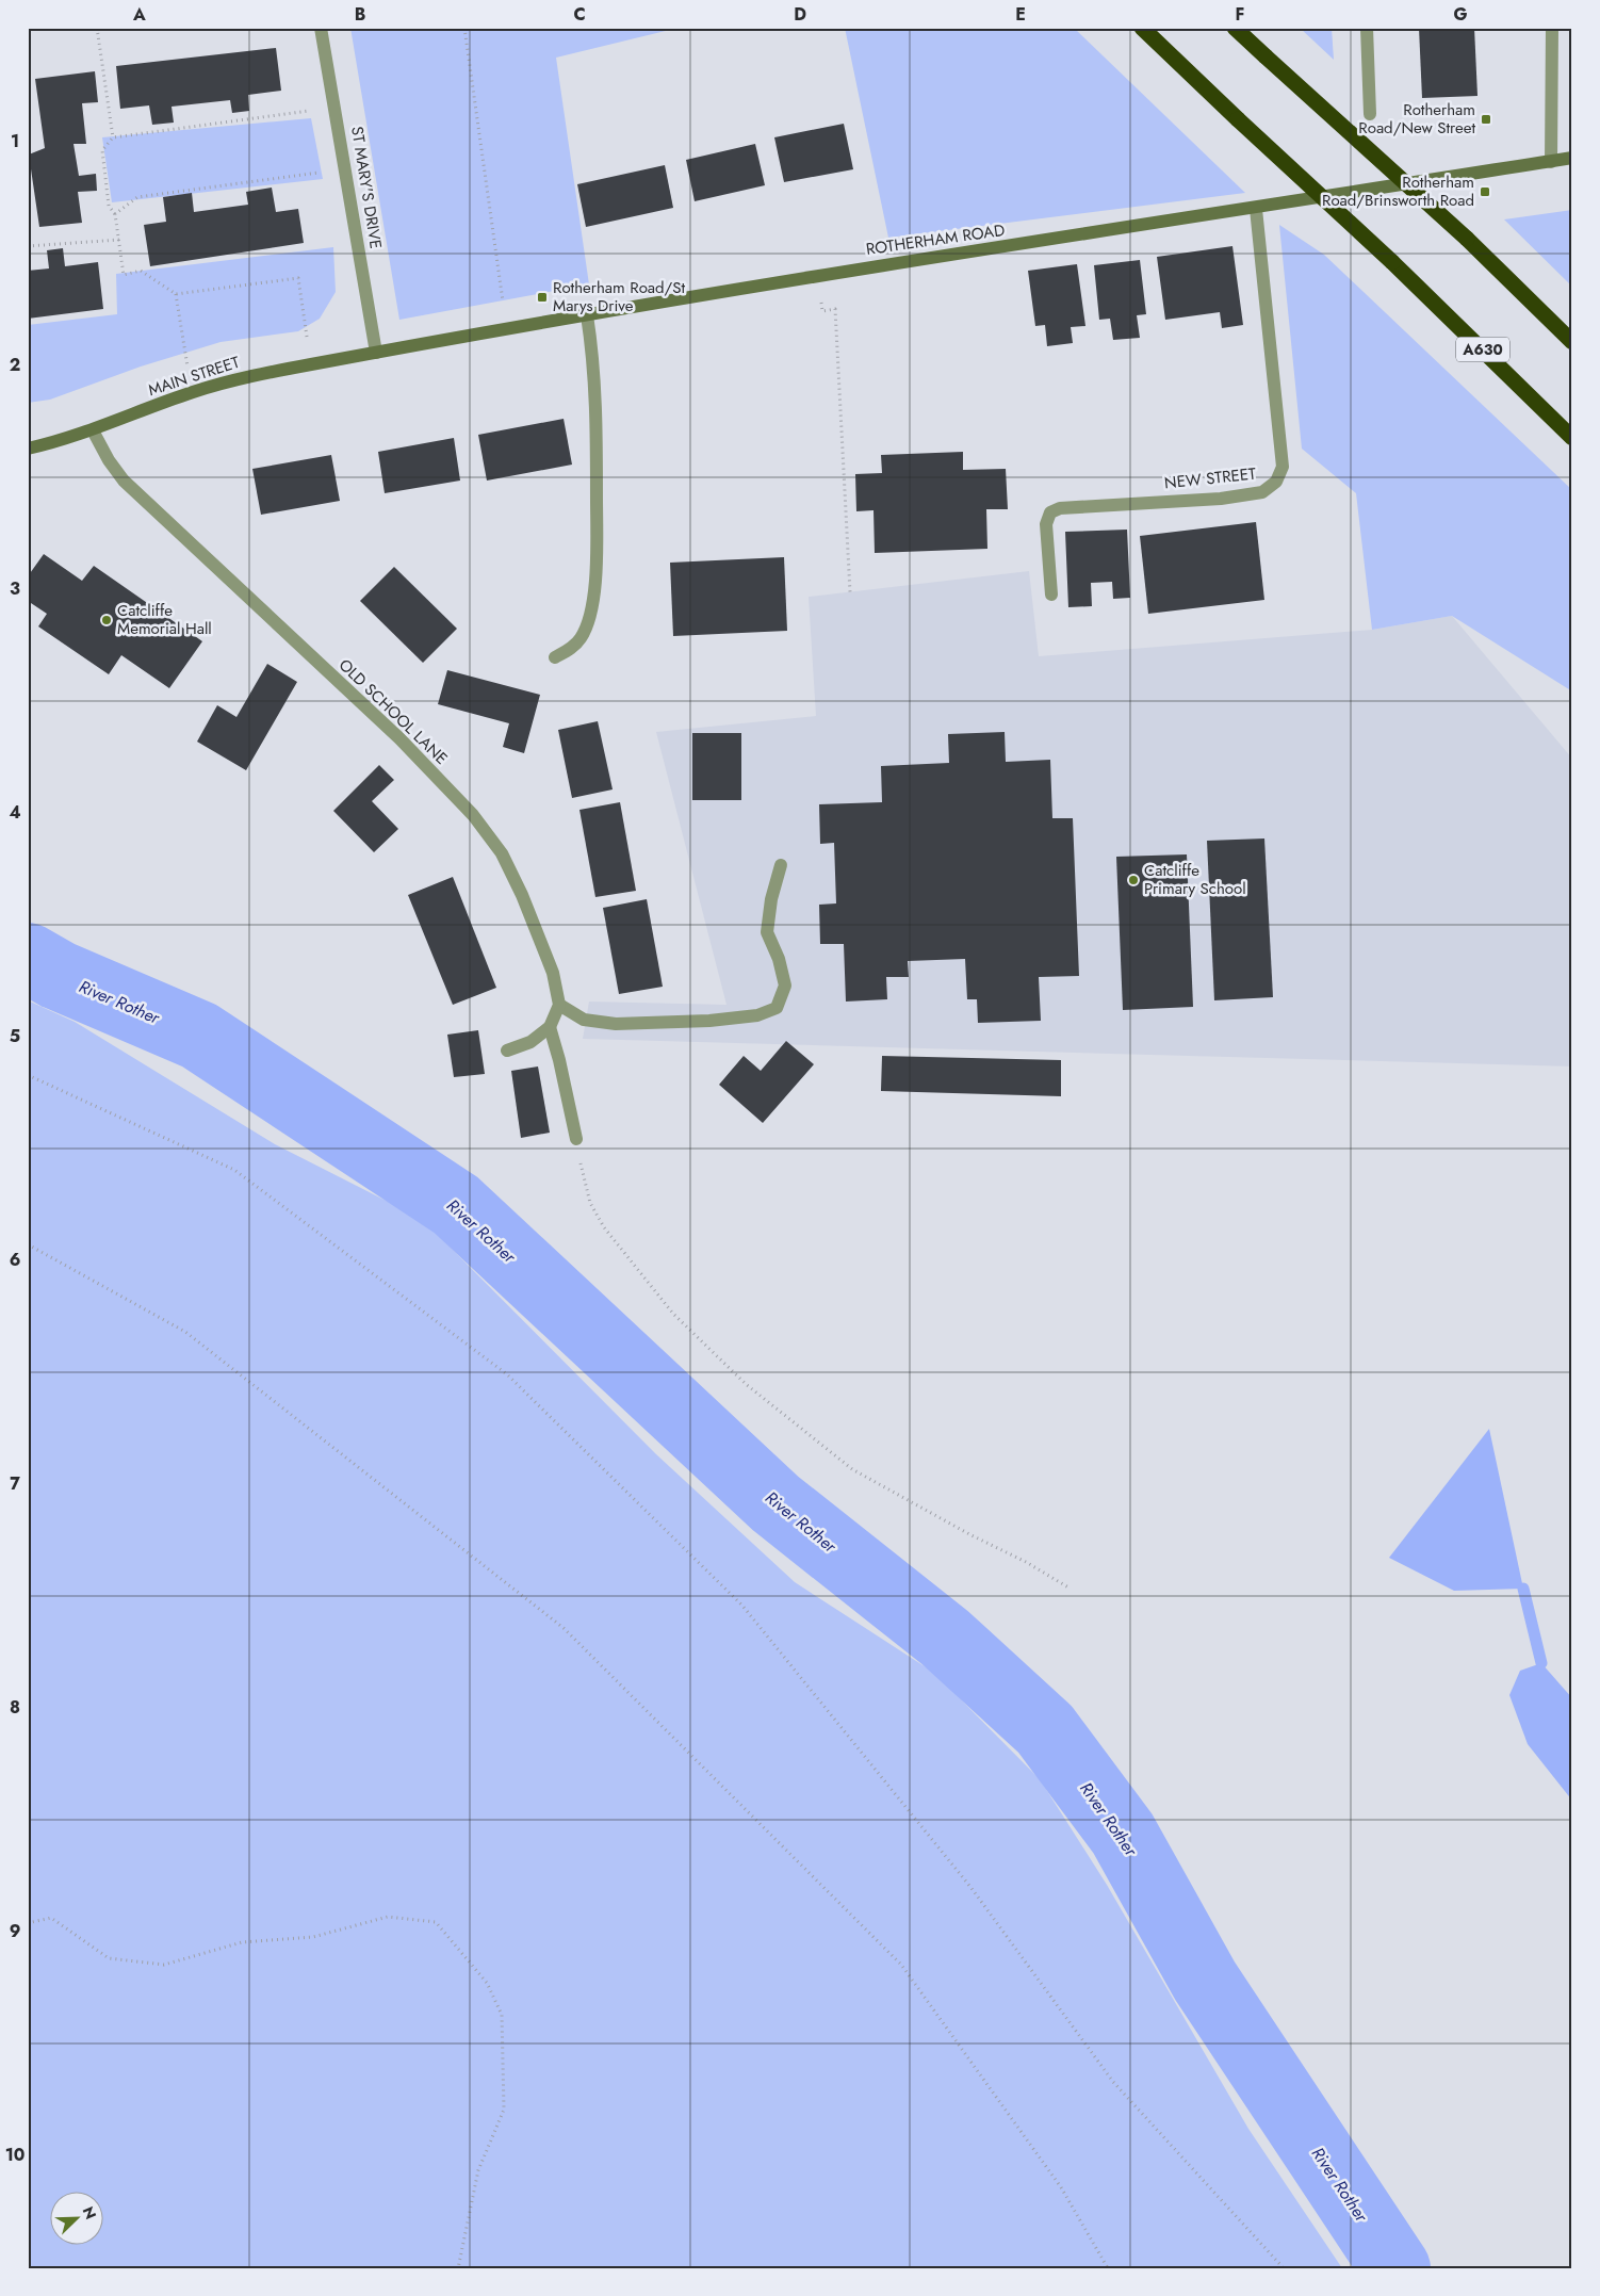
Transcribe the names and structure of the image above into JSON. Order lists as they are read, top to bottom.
{
  "streets": {
    "highway": ["A630"],
    "main road": ["ROTHERHAM ROAD", "MAIN STREET"],
    "street": ["ST MARY'S DRIVE", "NEW STREET", "OLD SCHOOL LANE"]
  },
  "crossings": [
    ["ST MARY'S DRIVE", "ROTHERHAM ROAD"],
    ["ST MARY'S DRIVE", "MAIN STREET"],
    ["ROTHERHAM ROAD", "MAIN STREET"],
    ["ROTHERHAM ROAD", "NEW STREET"],
    ["MAIN STREET", "OLD SCHOOL LANE"]
  ],
  "water": ["River Rother"],
  "places": {
    "transit": ["Rotherham Road/New Street", "Rotherham Road/Brinsworth Road", "Rotherham Road/St Marys Drive"],
    "other": ["Catcliffe Memorial Hall", "Catcliffe Primary School"]
  },
  "north": "top right",
  "grid": {
    "columns": [
      "A",
      "B",
      "C",
      "D",
      "E",
      "F",
      "G"
    ],
    "rows": [
      "1",
      "2",
      "3",
      "4",
      "5",
      "6",
      "7",
      "8",
      "9",
      "10"
    ]
  }
}
